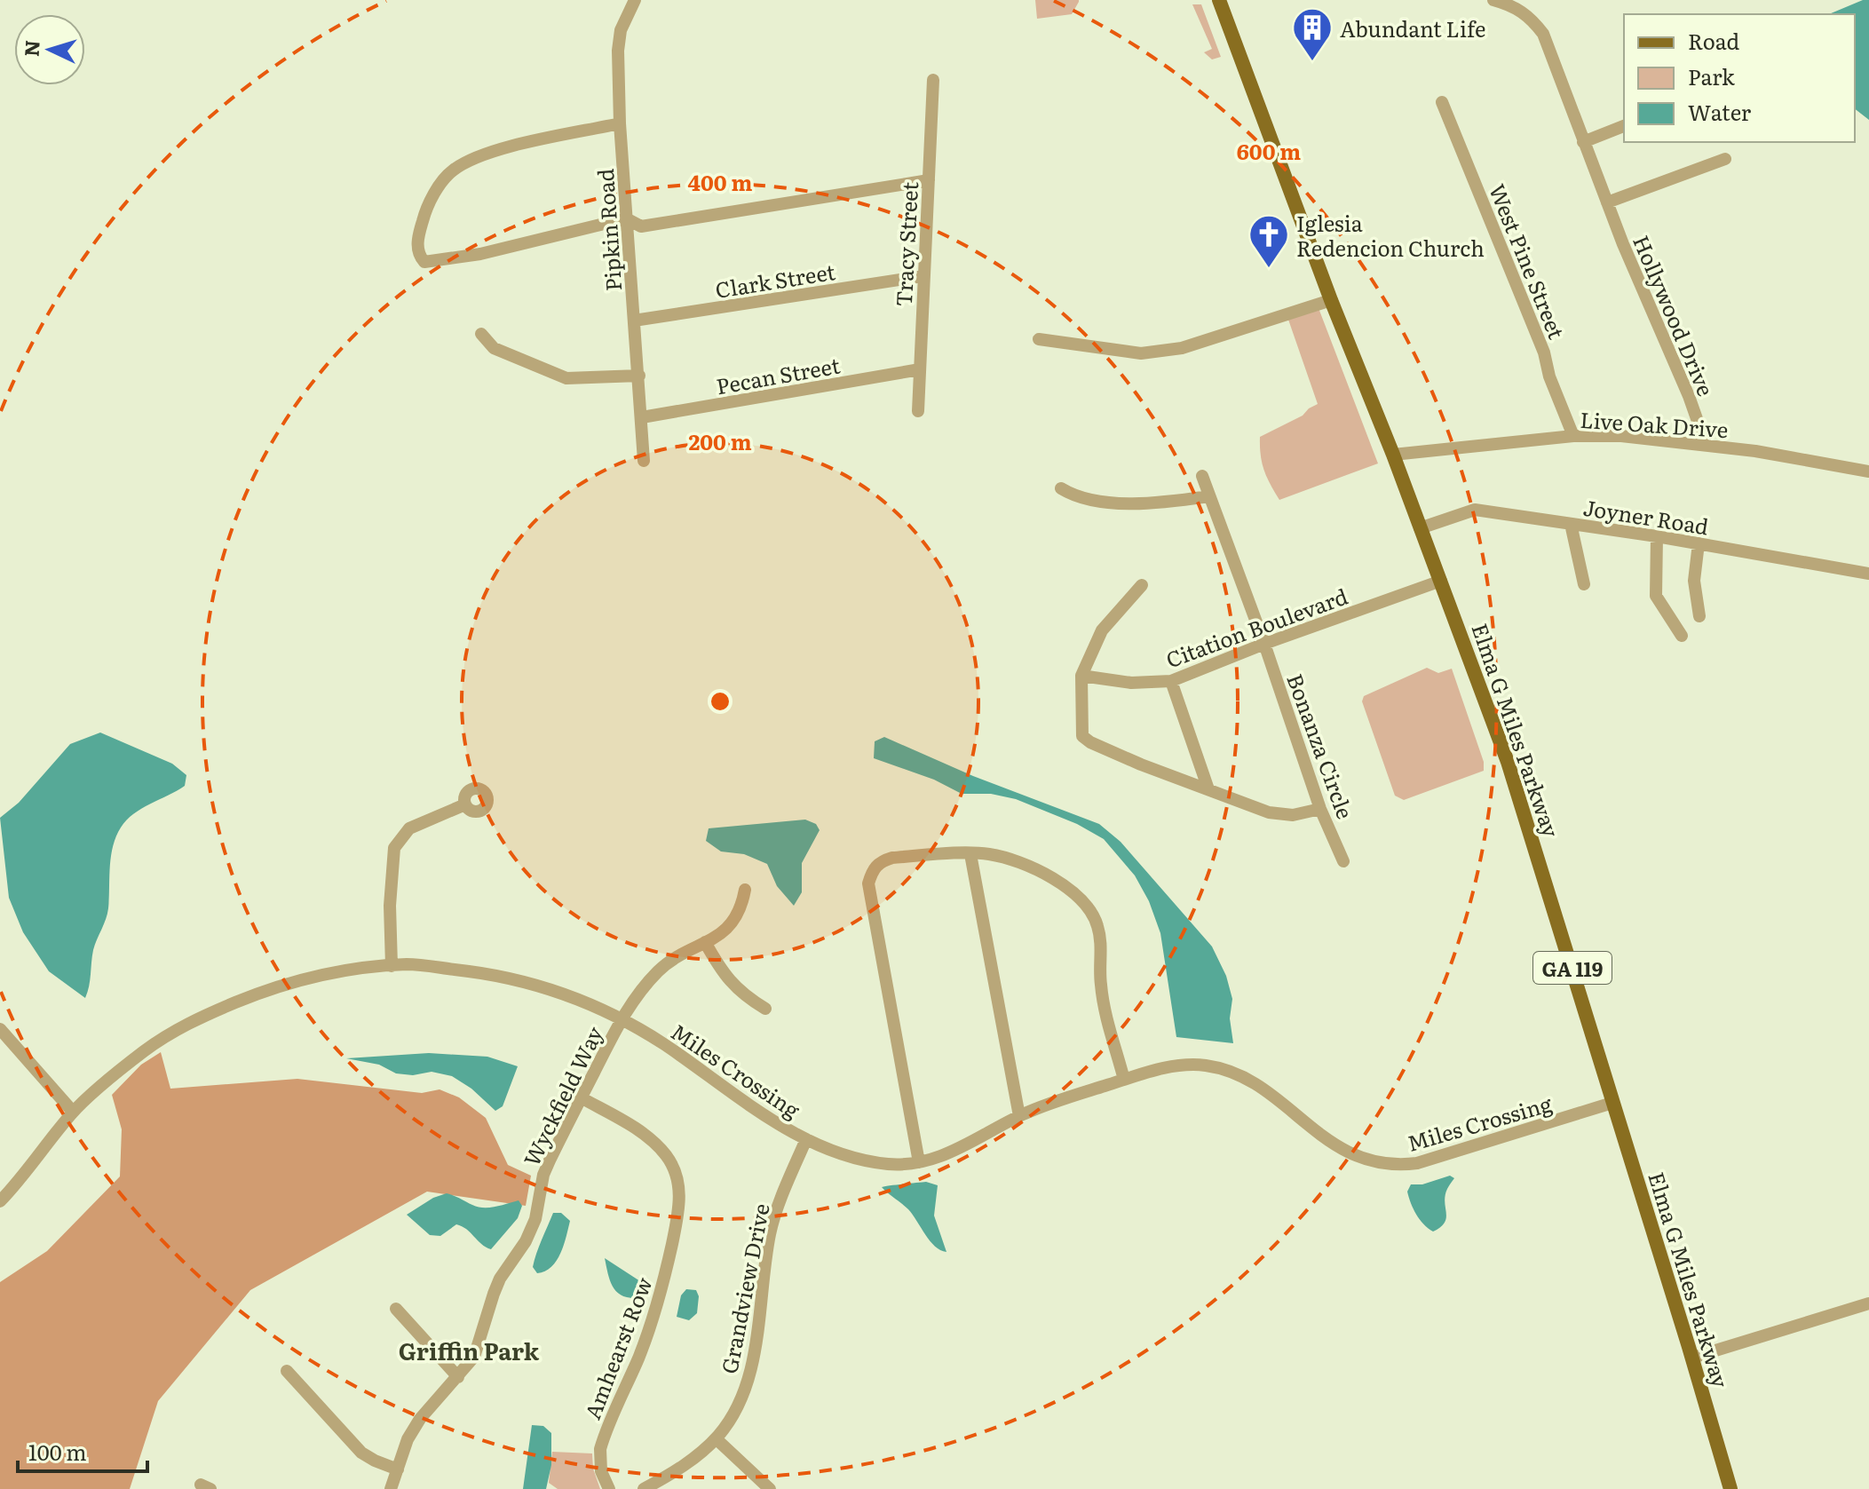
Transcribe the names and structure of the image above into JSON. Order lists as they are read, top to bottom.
{
  "streets": {
    "main road": ["Elma G Miles Parkway", "GA 119"],
    "street": [
      "Pipkin Road",
      "Tracy Street",
      "West Pine Street",
      "Clark Street",
      "Hollywood Drive",
      "Pecan Street",
      "Live Oak Drive",
      "Joyner Road",
      "Citation Boulevard",
      "Bonanza Circle",
      "Miles Crossing",
      "Wyckfield Way",
      "Grandview Drive",
      "Amhearst Row"
    ]
  },
  "crossings": [
    ["Pipkin Road", "Clark Street"],
    ["Pipkin Road", "Pecan Street"],
    ["Tracy Street", "Clark Street"],
    ["Tracy Street", "Pecan Street"],
    ["West Pine Street", "Live Oak Drive"],
    ["Hollywood Drive", "Live Oak Drive"],
    ["Live Oak Drive", "Elma G Miles Parkway"],
    ["Joyner Road", "Elma G Miles Parkway"],
    ["Citation Boulevard", "Elma G Miles Parkway"],
    ["Citation Boulevard", "Bonanza Circle"],
    ["Elma G Miles Parkway", "Miles Crossing"],
    ["Miles Crossing", "Wyckfield Way"],
    ["Miles Crossing", "Grandview Drive"],
    ["Wyckfield Way", "Amhearst Row"]
  ],
  "districts": ["Griffin Park"],
  "places": {
    "building": ["Abundant Life"],
    "church": ["Iglesia Redencion Church"]
  },
  "legend": ["Road", "Park", "Water"],
  "scale_bar": "100 m",
  "north": "left",
  "rings": ["600 m", "400 m", "200 m"]
}
